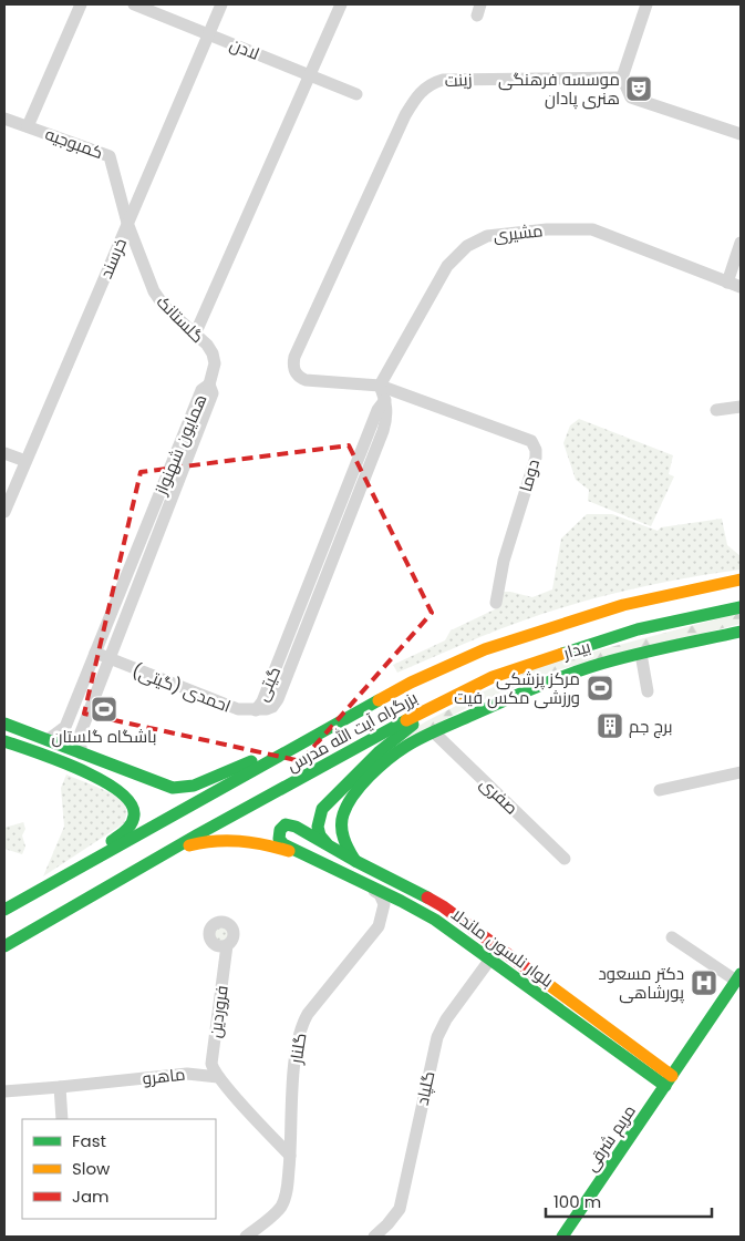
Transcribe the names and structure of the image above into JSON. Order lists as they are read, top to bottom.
{
  "streets": {
    "main road": [
      "بیدار",
      "بزرگراه آیت الله مدرس",
      "بلوار نلسون ماندلا",
      "مریم شرقی"
    ],
    "street": [
      "لادن",
      "زینت",
      "کمبوجیه",
      "مشیری",
      "خرسند",
      "گلستانک",
      "همایون شهنواز",
      "دوما",
      "گیتی",
      "احمدی (گیتی)",
      "صفری",
      "فروردین",
      "گلنار",
      "ماهرو",
      "گلپاد"
    ]
  },
  "crossings": [
    ["لادن", "خرسند"],
    ["زینت", "مشیری"],
    ["زینت", "دوما"],
    ["زینت", "گیتی"],
    ["کمبوجیه", "خرسند"],
    ["کمبوجیه", "گلستانک"],
    ["مشیری", "دوما"],
    ["مشیری", "گیتی"],
    ["خرسند", "گلستانک"],
    ["گلستانک", "همایون شهنواز"],
    ["همایون شهنواز", "احمدی (گیتی)"],
    ["دوما", "گیتی"],
    ["بیدار", "صفری"],
    ["گیتی", "احمدی (گیتی)"],
    ["بلوار نلسون ماندلا", "گلنار"],
    ["بلوار نلسون ماندلا", "گلپاد"],
    ["بلوار نلسون ماندلا", "مریم شرقی"],
    ["فروردین", "ماهرو"]
  ],
  "places": {
    "theatre": ["موسسه فرهنگی هنری پادان"],
    "sports": ["مرکز پزشکی ورزشی مکس فیت", "باشگاه گلستان"],
    "building": ["برج جم"],
    "hospital": ["دکتر مسعود پورشاهی"]
  },
  "legend": ["Fast", "Slow", "Jam"],
  "scale_bar": "100 m"
}
